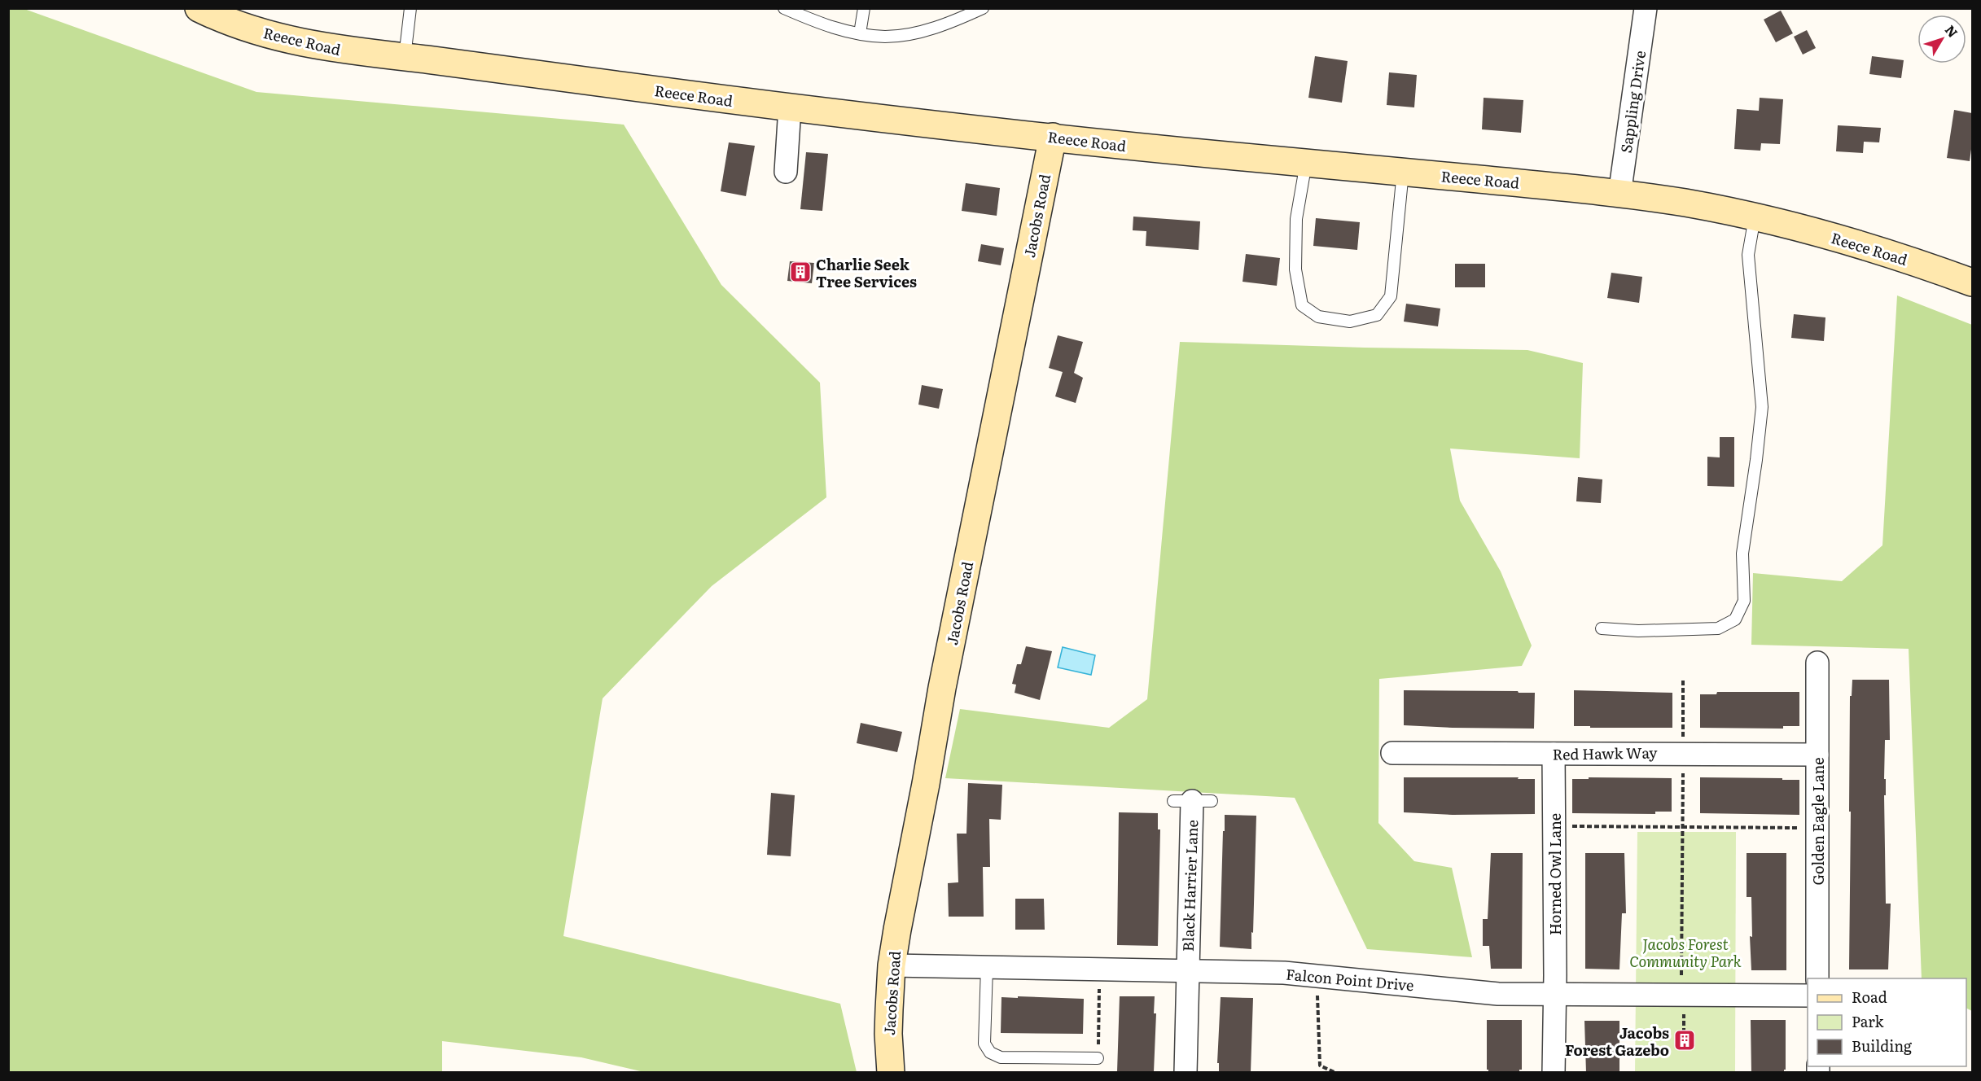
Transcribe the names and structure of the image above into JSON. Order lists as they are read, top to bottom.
{
  "streets": {
    "main road": ["Reece Road", "Jacobs Road"],
    "street": [
      "Sappling Drive",
      "Red Hawk Way",
      "Golden Eagle Lane",
      "Horned Owl Lane",
      "Black Harrier Lane",
      "Falcon Point Drive"
    ]
  },
  "crossings": [
    ["Reece Road", "Sappling Drive"],
    ["Reece Road", "Jacobs Road"],
    ["Jacobs Road", "Falcon Point Drive"],
    ["Red Hawk Way", "Golden Eagle Lane"],
    ["Red Hawk Way", "Horned Owl Lane"],
    ["Horned Owl Lane", "Falcon Point Drive"],
    ["Black Harrier Lane", "Falcon Point Drive"]
  ],
  "parks": ["Jacobs Forest Community Park"],
  "places": {
    "building": ["Charlie Seek Tree Services", "Jacobs Forest Gazebo"]
  },
  "legend": ["Road", "Park", "Building"],
  "north": "top right"
}
